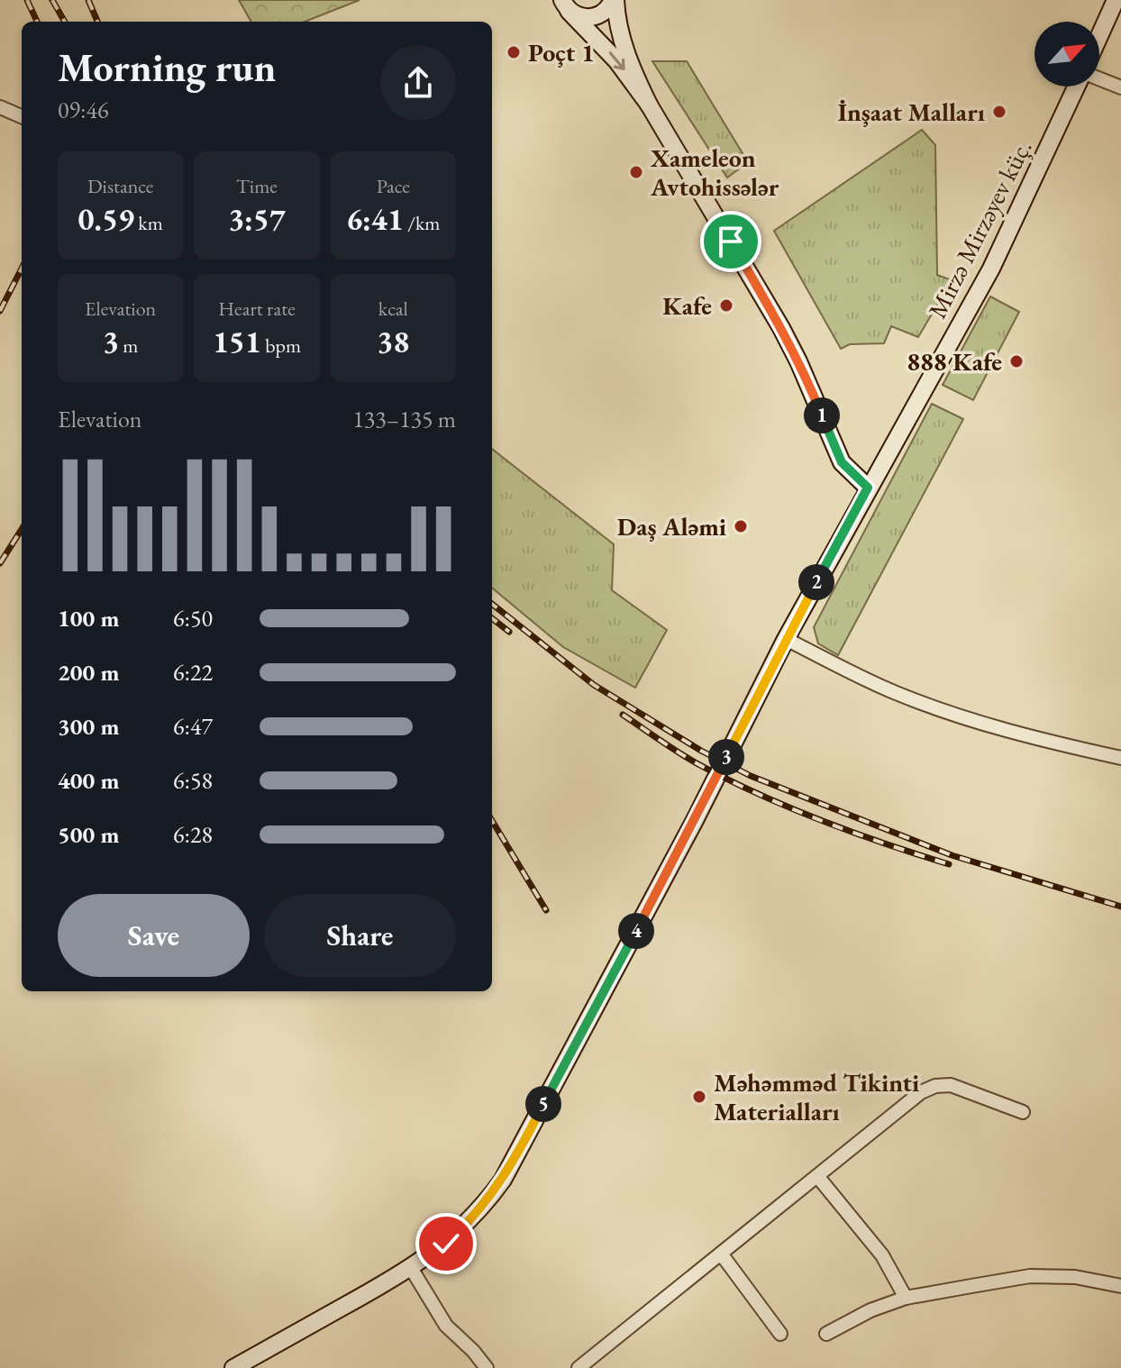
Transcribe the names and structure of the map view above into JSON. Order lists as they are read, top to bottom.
{
  "streets": {
    "main road": ["Mirzə Mirzəyev küç."]
  },
  "places": [
    "Poçt 1",
    "İnşaat Malları",
    "Xameleon Avtohissələr",
    "Kafe",
    "888 Kafe",
    "Daş Aləmi",
    "Məhəmməd Tikinti Materialları"
  ],
  "north": "top right",
  "page": {
    "heading": ["Morning run", "09:46"],
    "stats": [
      ["Distance", "0.59 km"],
      ["Time", "3:57"],
      ["Pace", "6:41 /km"],
      ["Elevation", "3 m"],
      ["Heart rate", "151 bpm"],
      ["kcal", "38"]
    ],
    "chart": ["Elevation", "133–135 m"],
    "pins": [
      "1",
      "2",
      "3",
      "4",
      "5"
    ],
    "list": [
      {
        "name": "100 m",
        "note": "6:50"
      },
      {
        "name": "200 m",
        "note": "6:22"
      },
      {
        "name": "300 m",
        "note": "6:47"
      },
      {
        "name": "400 m",
        "note": "6:58"
      },
      {
        "name": "500 m",
        "note": "6:28"
      }
    ],
    "buttons": ["Save", "Share"]
  }
}
